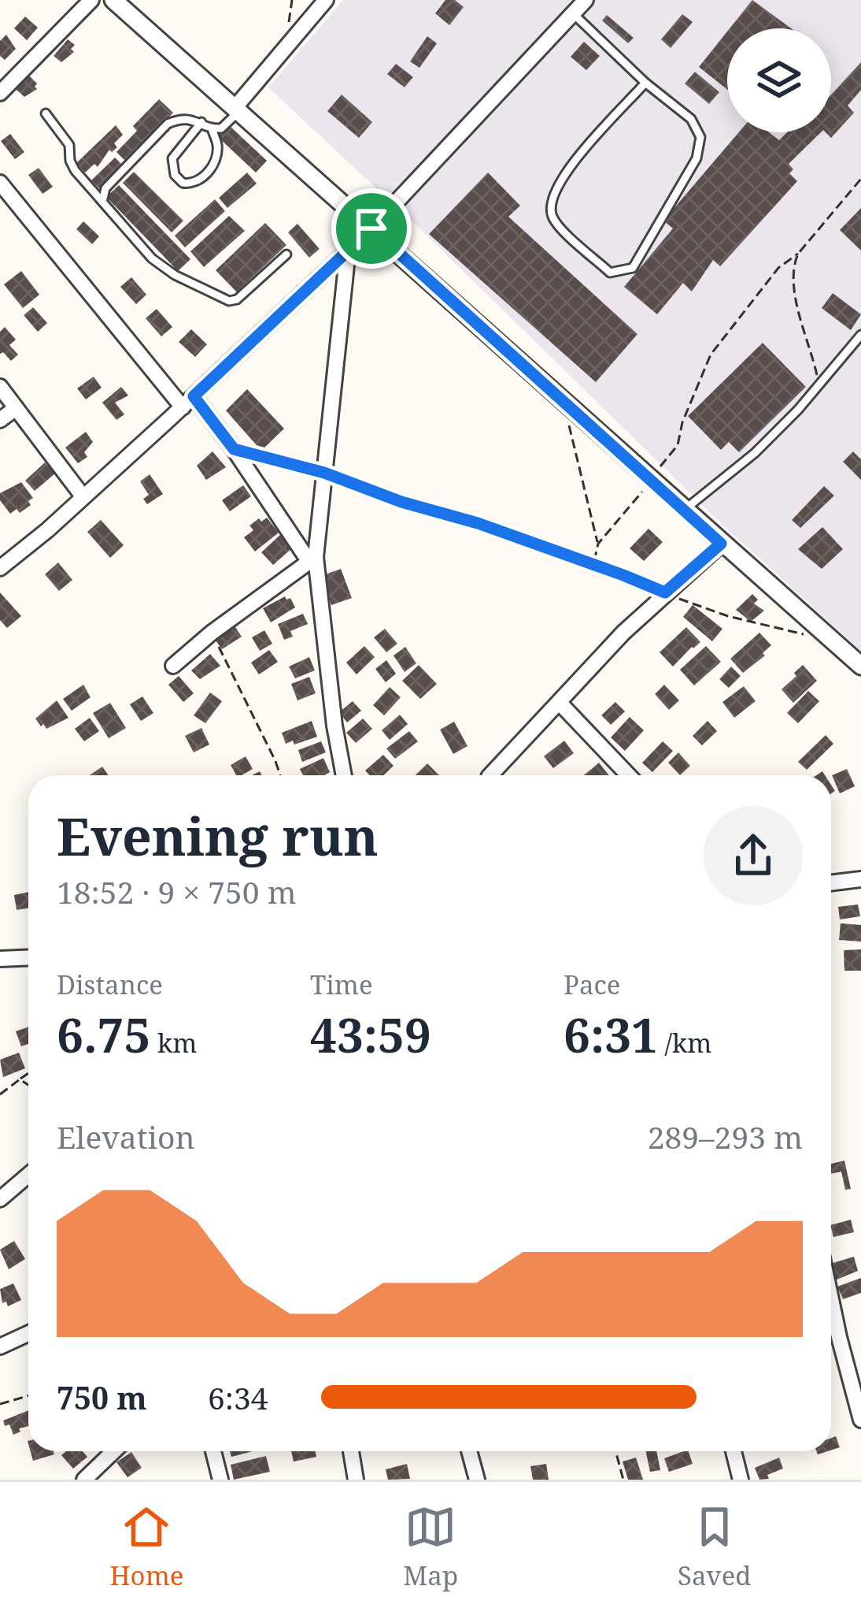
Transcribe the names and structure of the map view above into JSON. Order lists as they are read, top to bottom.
{
  "page": {
    "heading": ["Evening run", "18:52 · 9 × 750 m"],
    "stats": [
      ["Distance", "6.75 km"],
      ["Time", "43:59"],
      ["Pace", "6:31 /km"]
    ],
    "chart": ["Elevation", "289–293 m"],
    "list": [
      {
        "name": "750 m",
        "note": "6:34"
      }
    ],
    "tabs": ["Home", "Map", "Saved"]
  }
}
